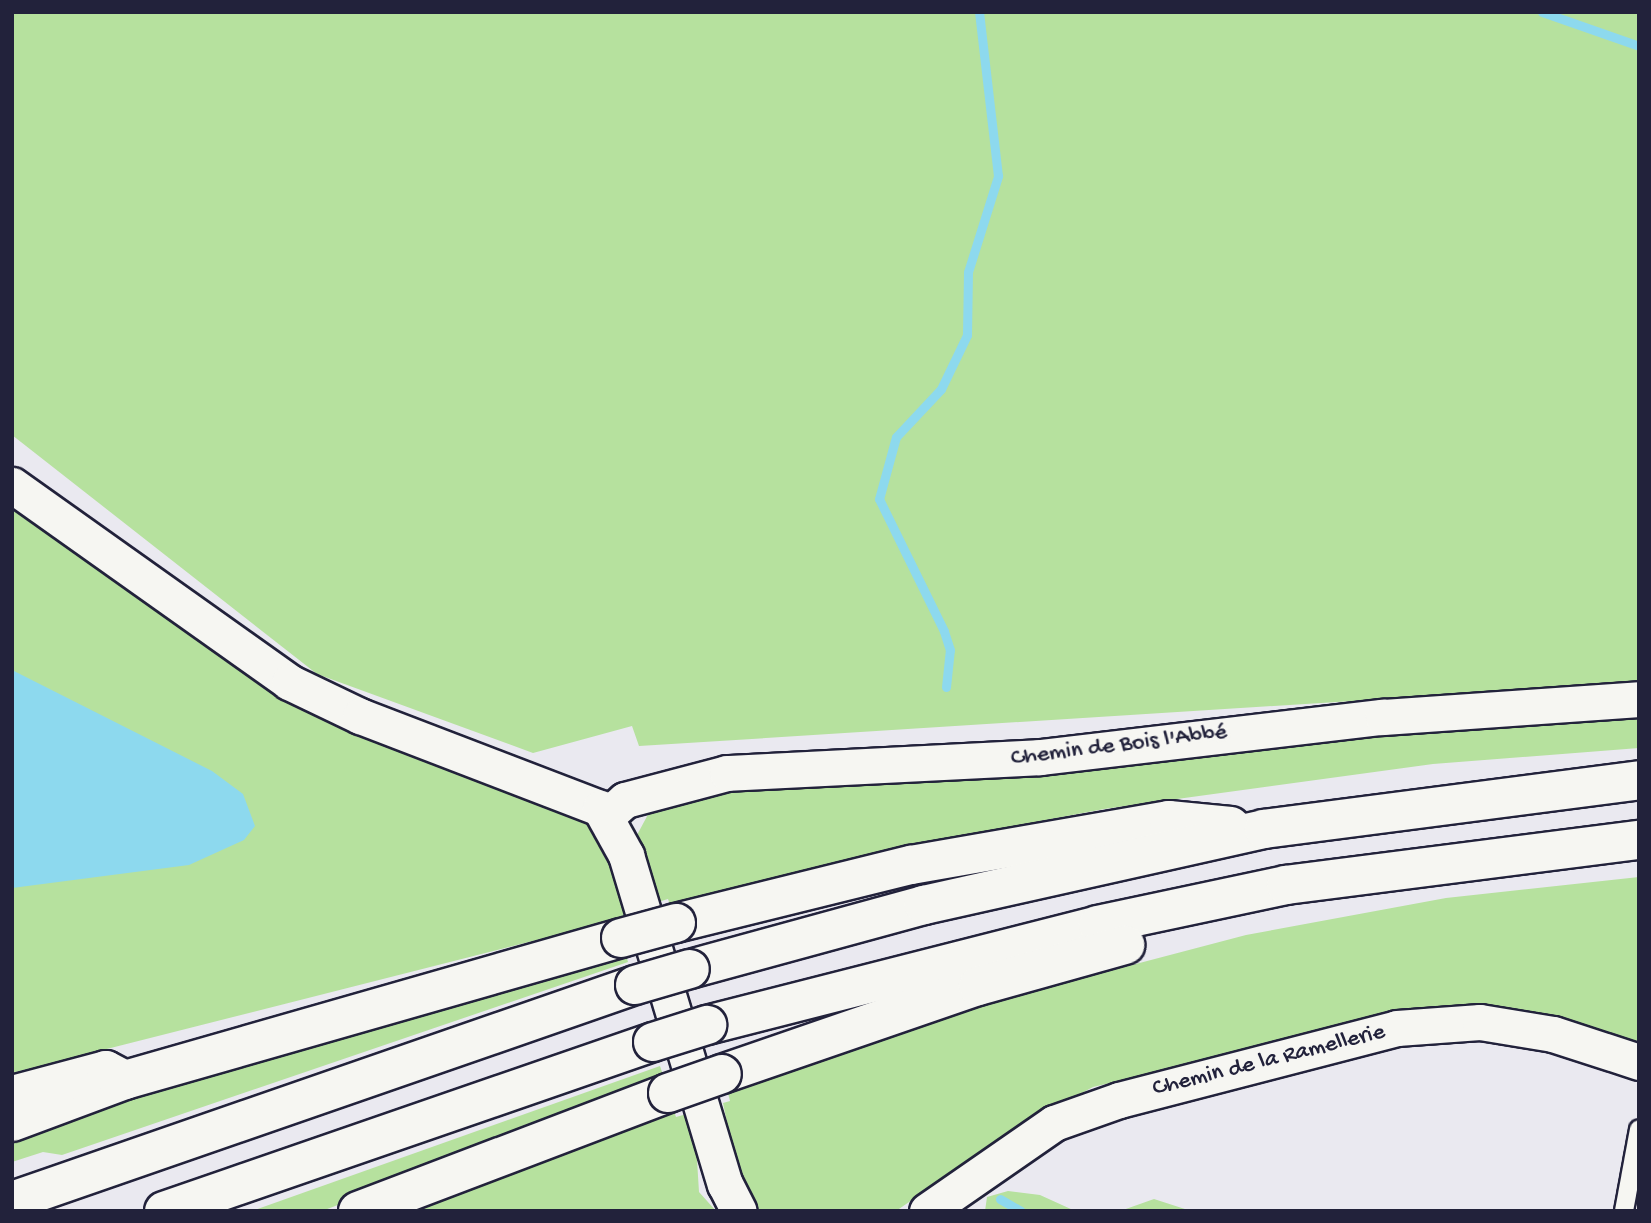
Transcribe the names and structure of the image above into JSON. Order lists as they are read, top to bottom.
{
  "streets": {
    "street": ["Chemin de Bois l'Abbé", "Chemin de la Ramellerie"]
  }
}
